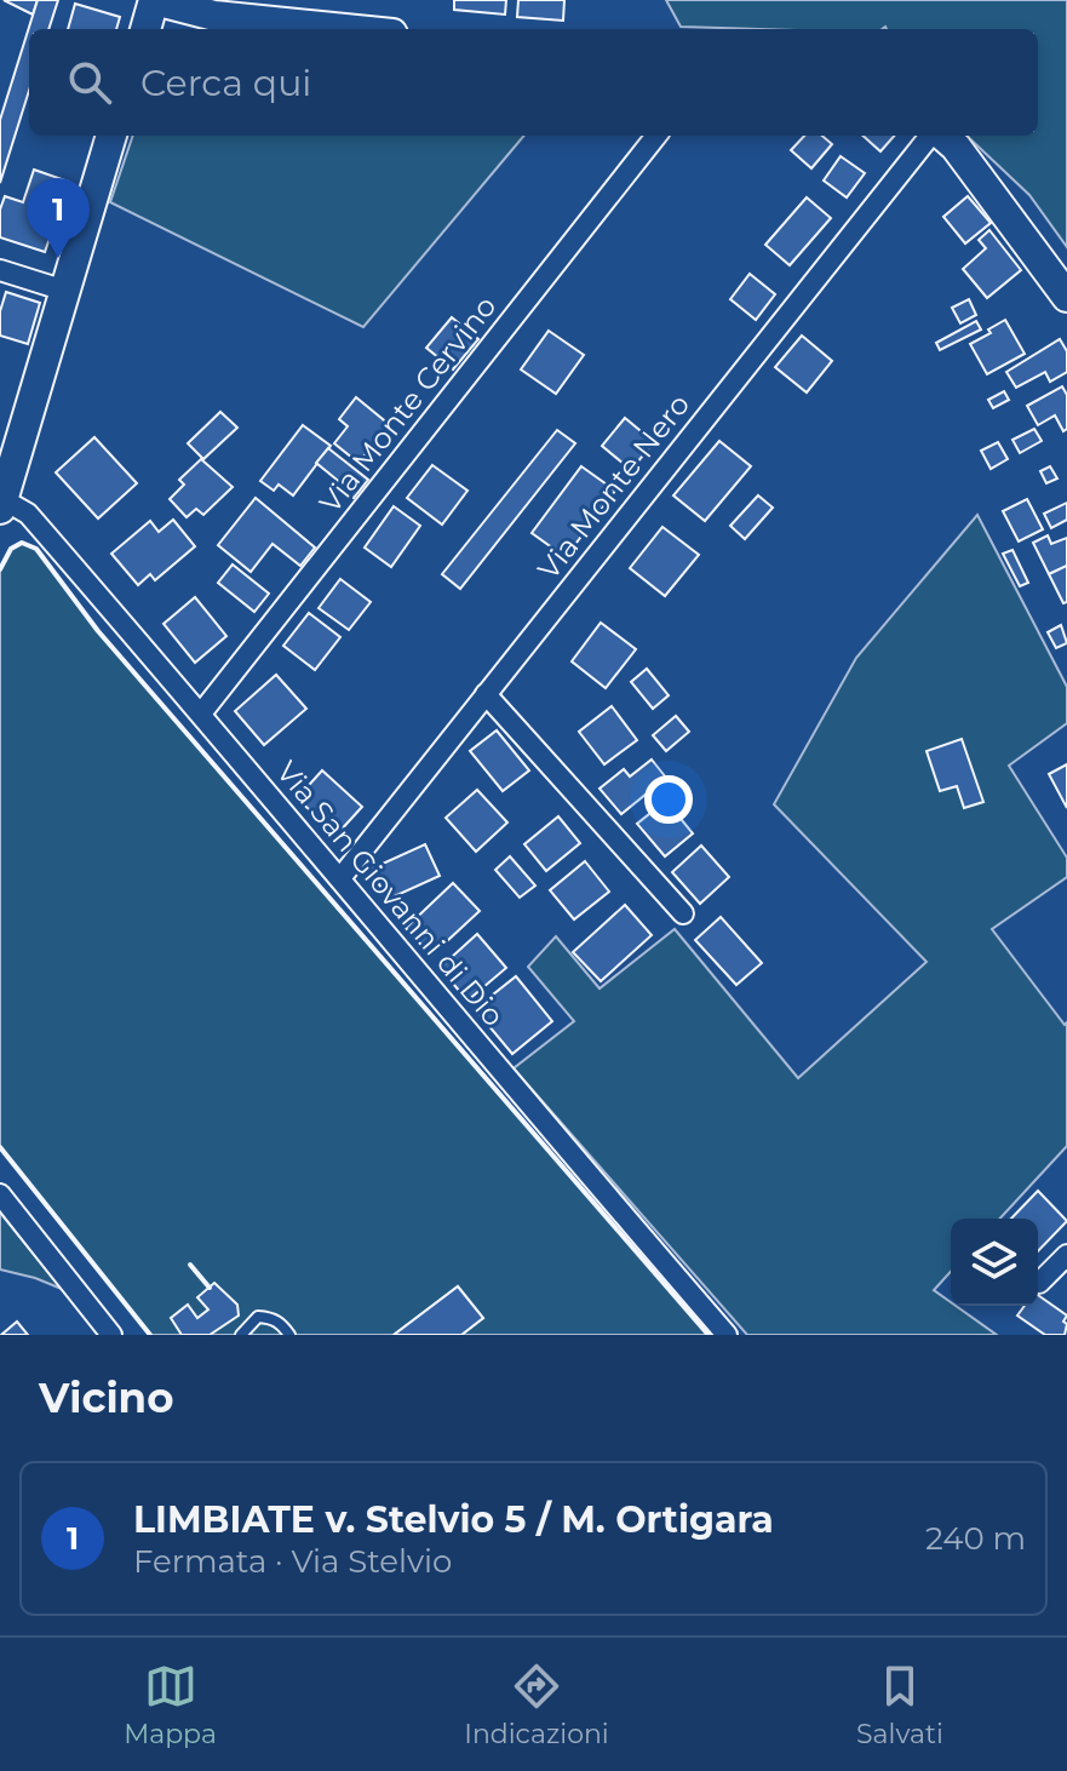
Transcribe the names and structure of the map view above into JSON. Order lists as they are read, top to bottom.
{
  "streets": {
    "street": ["Via Monte Cervino", "Via Monte Nero", "Via San Giovanni di Dio"]
  },
  "crossings": [
    ["Via Monte Cervino", "Via San Giovanni di Dio"],
    ["Via Monte Nero", "Via San Giovanni di Dio"]
  ],
  "page": {
    "search": "Cerca qui",
    "pins": "1",
    "heading": "Vicino",
    "list": [
      {
        "mark": "1",
        "name": "LIMBIATE v. Stelvio 5 / M. Ortigara",
        "note": "Fermata · Via Stelvio",
        "value": "240 m"
      }
    ],
    "nav": ["Mappa", "Indicazioni", "Salvati"]
  }
}
